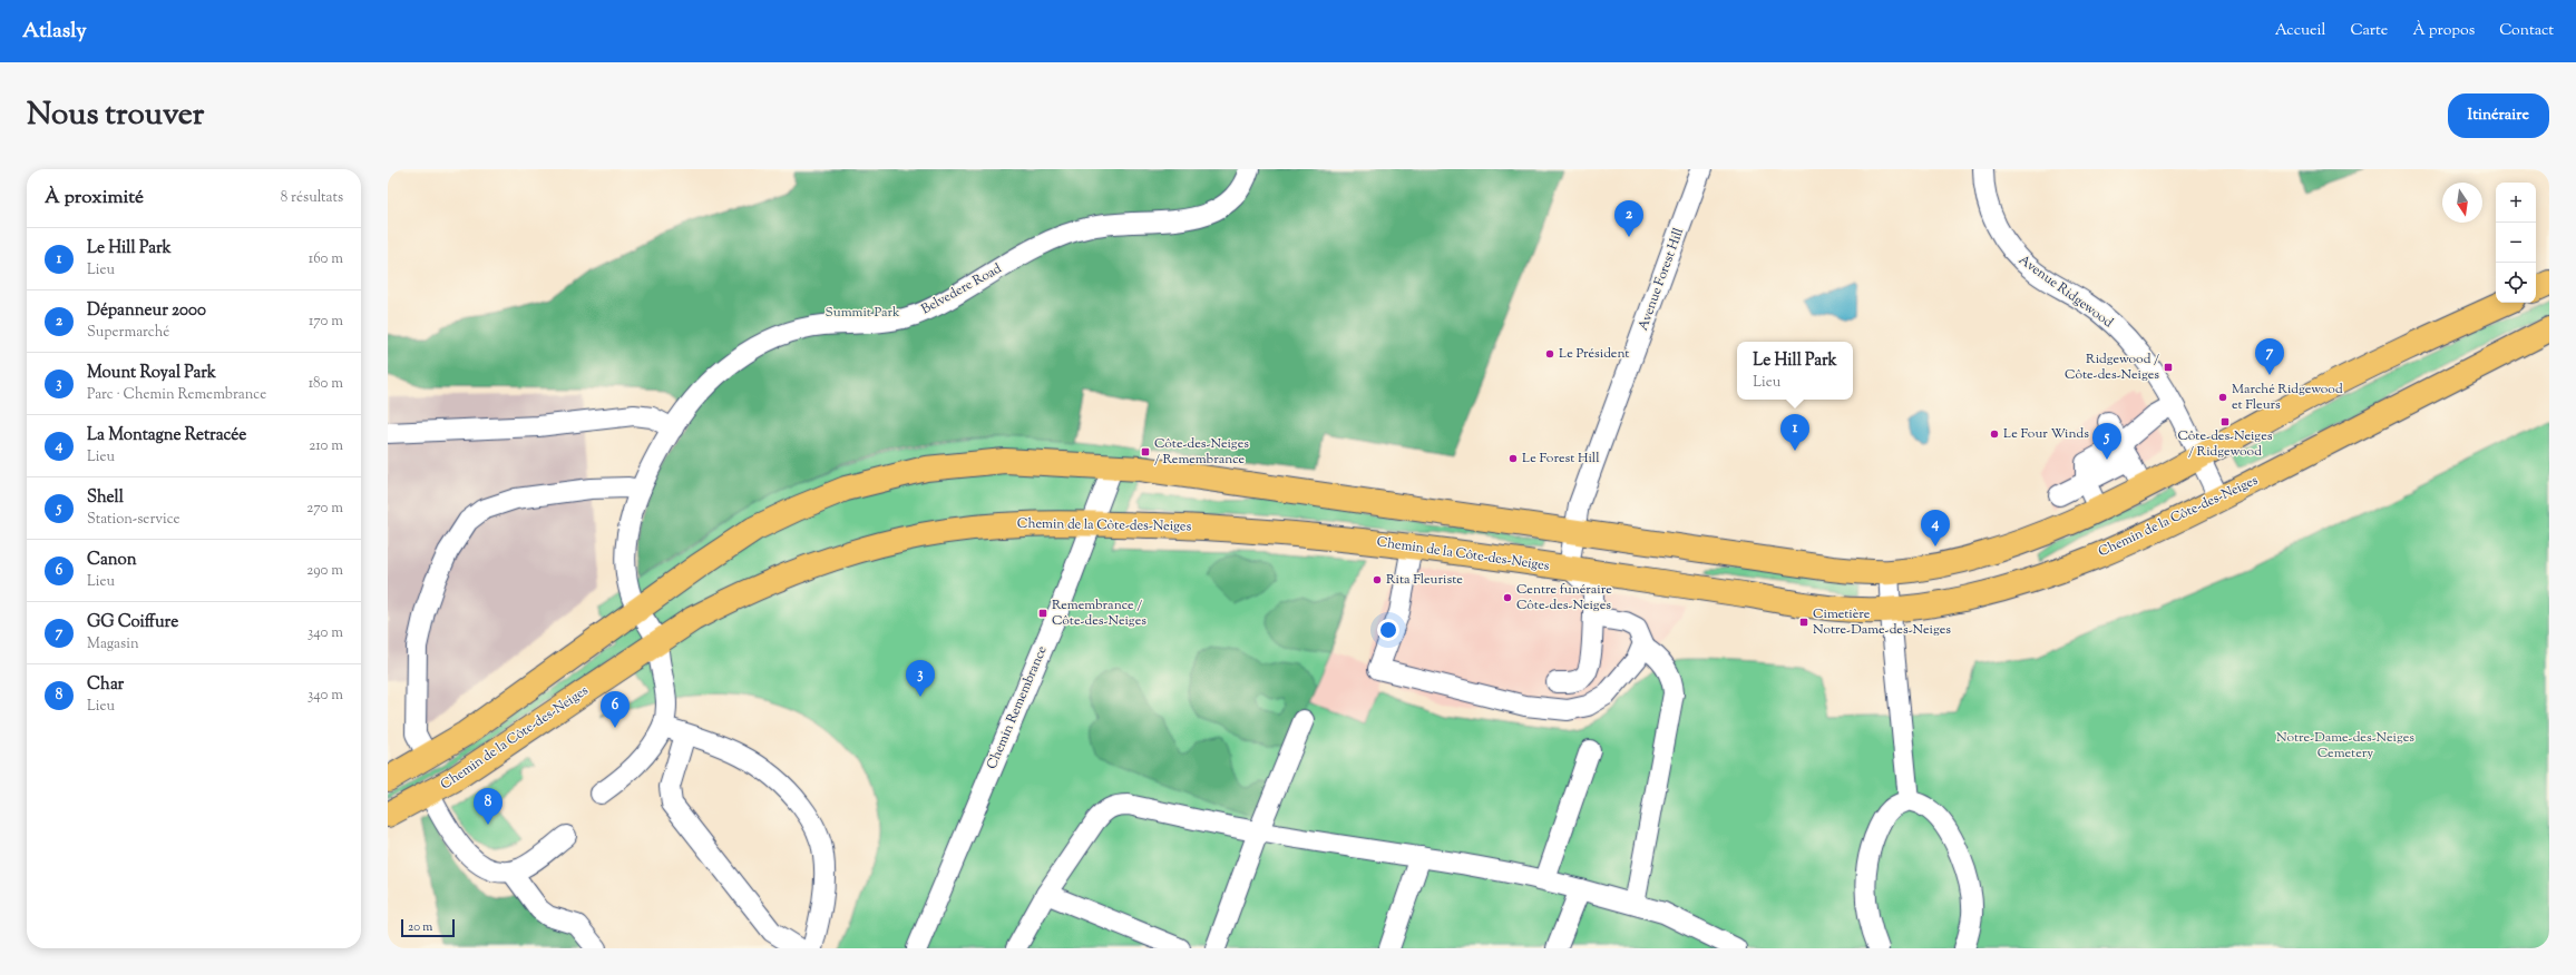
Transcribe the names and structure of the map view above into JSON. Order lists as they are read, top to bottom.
{
  "streets": {
    "main road": ["Chemin de la Côte-des-Neiges"],
    "street": [
      "Avenue Forest Hill",
      "Belvedere Road",
      "Avenue Ridgewood",
      "Chemin Remembrance"
    ]
  },
  "crossings": [
    ["Avenue Forest Hill", "Chemin de la Côte-des-Neiges"],
    ["Belvedere Road", "Chemin de la Côte-des-Neiges"],
    ["Avenue Ridgewood", "Chemin de la Côte-des-Neiges"],
    ["Chemin de la Côte-des-Neiges", "Chemin Remembrance"]
  ],
  "parks": ["Summit Park", "Notre-Dame-des-Neiges Cemetery"],
  "places": {
    "other": [
      "Le Président",
      "Marché Ridgewood et Fleurs",
      "Le Four Winds",
      "Le Forest Hill",
      "Rita Fleuriste",
      "Centre funéraire Côte-des-Neiges"
    ],
    "transit": [
      "Ridgewood / Côte-des-Neiges",
      "Côte-des-Neiges / Ridgewood",
      "Côte-des-Neiges / Remembrance",
      "Remembrance / Côte-des-Neiges",
      "Cimetière Notre-Dame-des-Neiges"
    ]
  },
  "scale_bar": "20 m",
  "north": "bottom",
  "page": {
    "header": "Atlasly",
    "nav": [
      "Accueil",
      "Carte",
      "À propos",
      "Contact"
    ],
    "title": "Nous trouver",
    "buttons": "Itinéraire",
    "heading": ["À proximité", "8 résultats"],
    "map_buttons": ["+", "−"],
    "pins": [
      "2",
      "7",
      "1",
      "5",
      "4",
      "3",
      "6",
      "8"
    ],
    "list": [
      {
        "mark": "1",
        "name": "Le Hill Park",
        "note": "Lieu",
        "value": "160 m"
      },
      {
        "mark": "2",
        "name": "Dépanneur 2000",
        "note": "Supermarché",
        "value": "170 m"
      },
      {
        "mark": "3",
        "name": "Mount Royal Park",
        "note": "Parc · Chemin Remembrance",
        "value": "180 m"
      },
      {
        "mark": "4",
        "name": "La Montagne Retracée",
        "note": "Lieu",
        "value": "210 m"
      },
      {
        "mark": "5",
        "name": "Shell",
        "note": "Station-service",
        "value": "270 m"
      },
      {
        "mark": "6",
        "name": "Canon",
        "note": "Lieu",
        "value": "290 m"
      },
      {
        "mark": "7",
        "name": "GG Coiffure",
        "note": "Magasin",
        "value": "340 m"
      },
      {
        "mark": "8",
        "name": "Char",
        "note": "Lieu",
        "value": "340 m"
      }
    ],
    "popup": ["Le Hill Park", "Lieu"],
    "scale": "20 m"
  }
}
